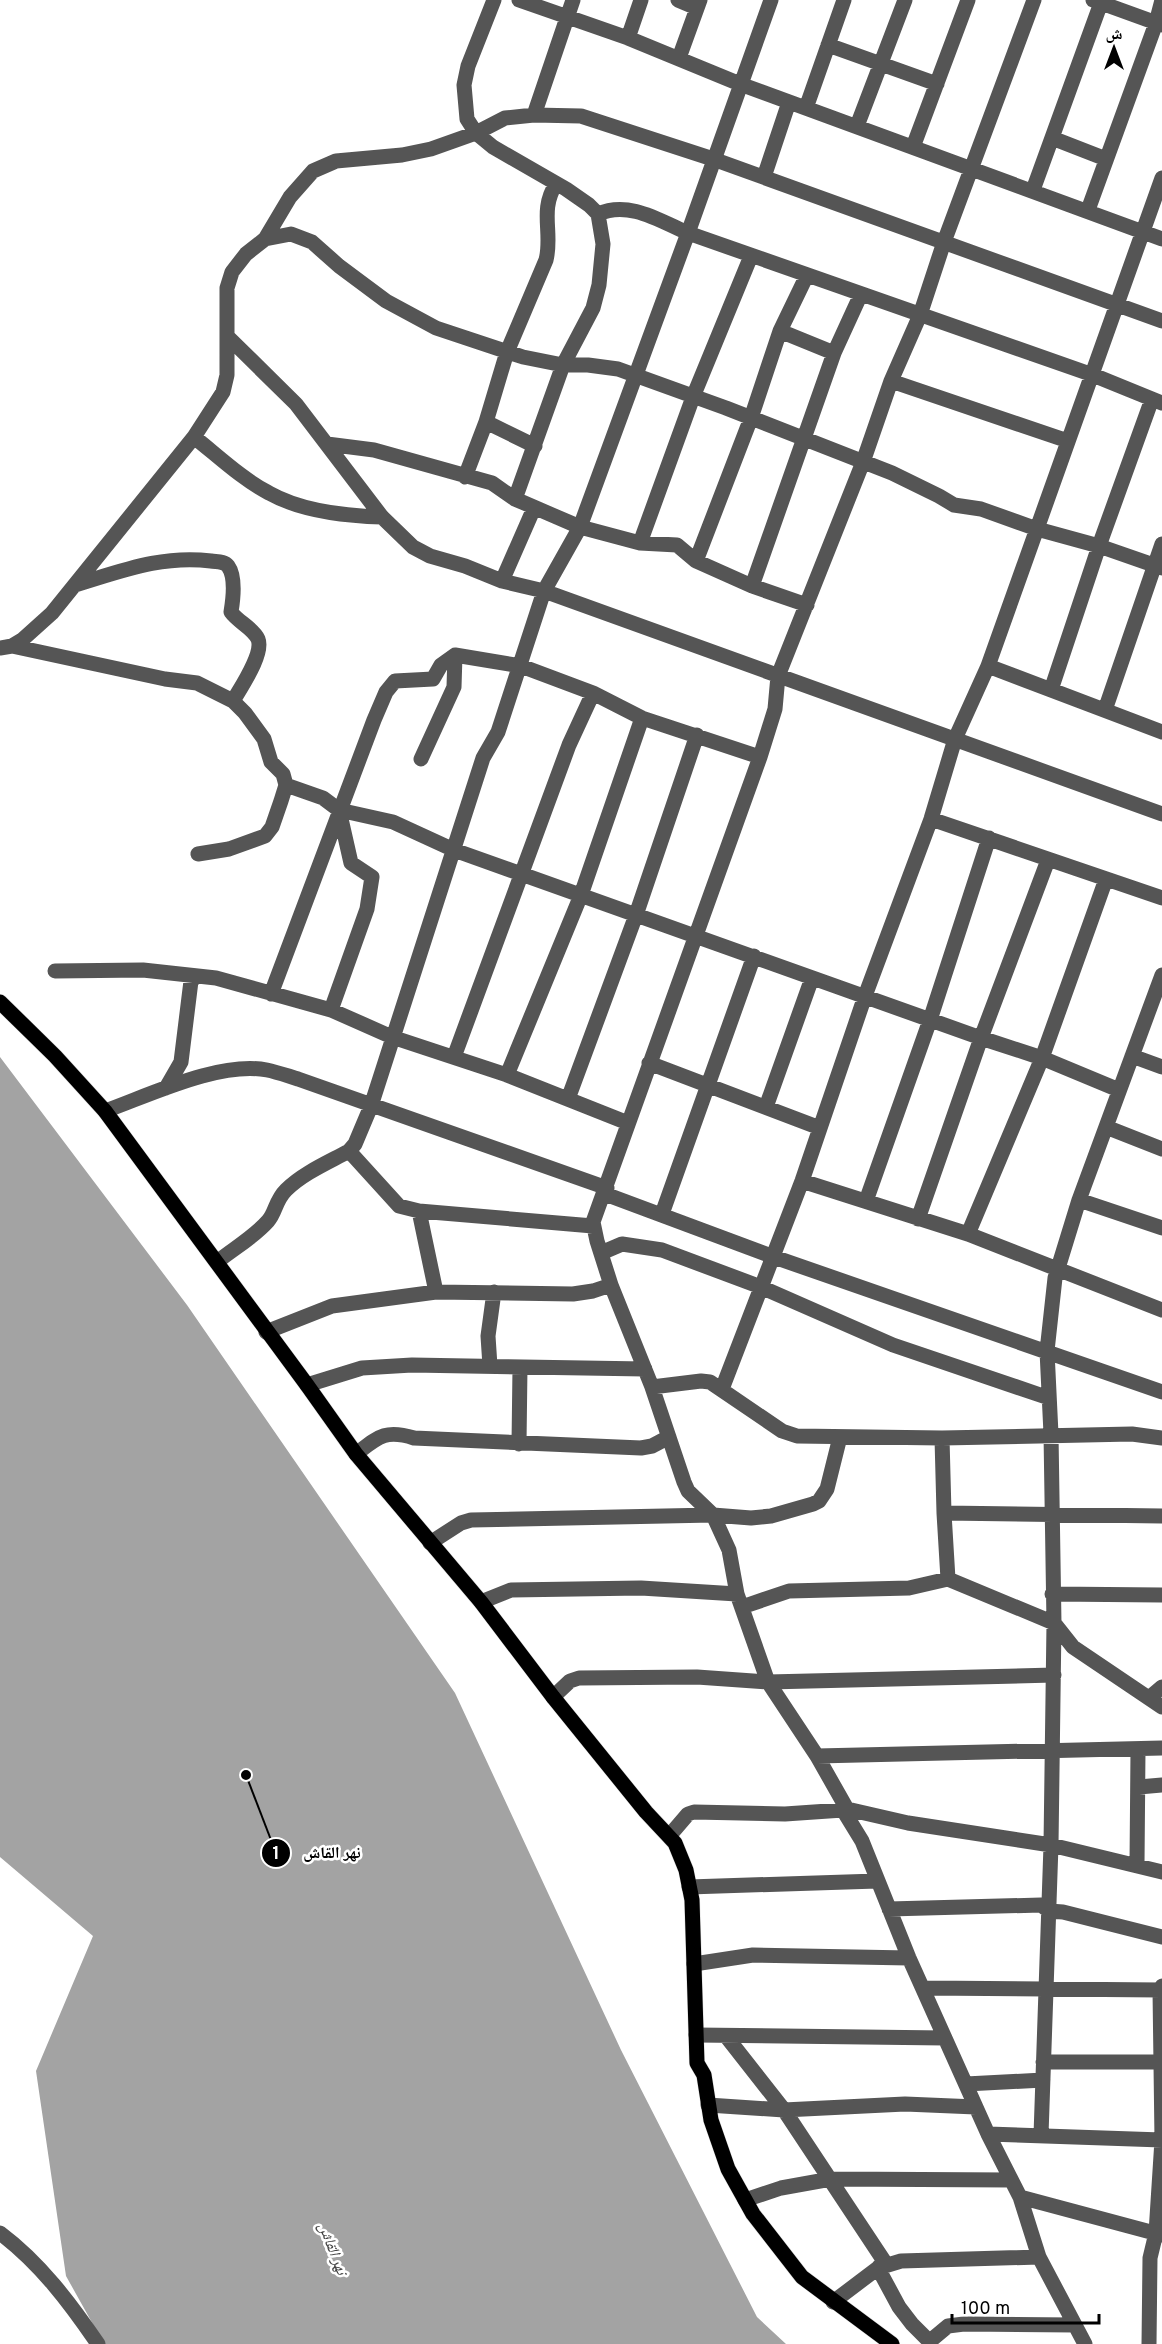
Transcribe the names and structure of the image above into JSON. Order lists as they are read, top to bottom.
{
  "water": ["نهر القاش"],
  "places": ["نهر القاش"],
  "scale_bar": "100 m",
  "north": "top"
}
